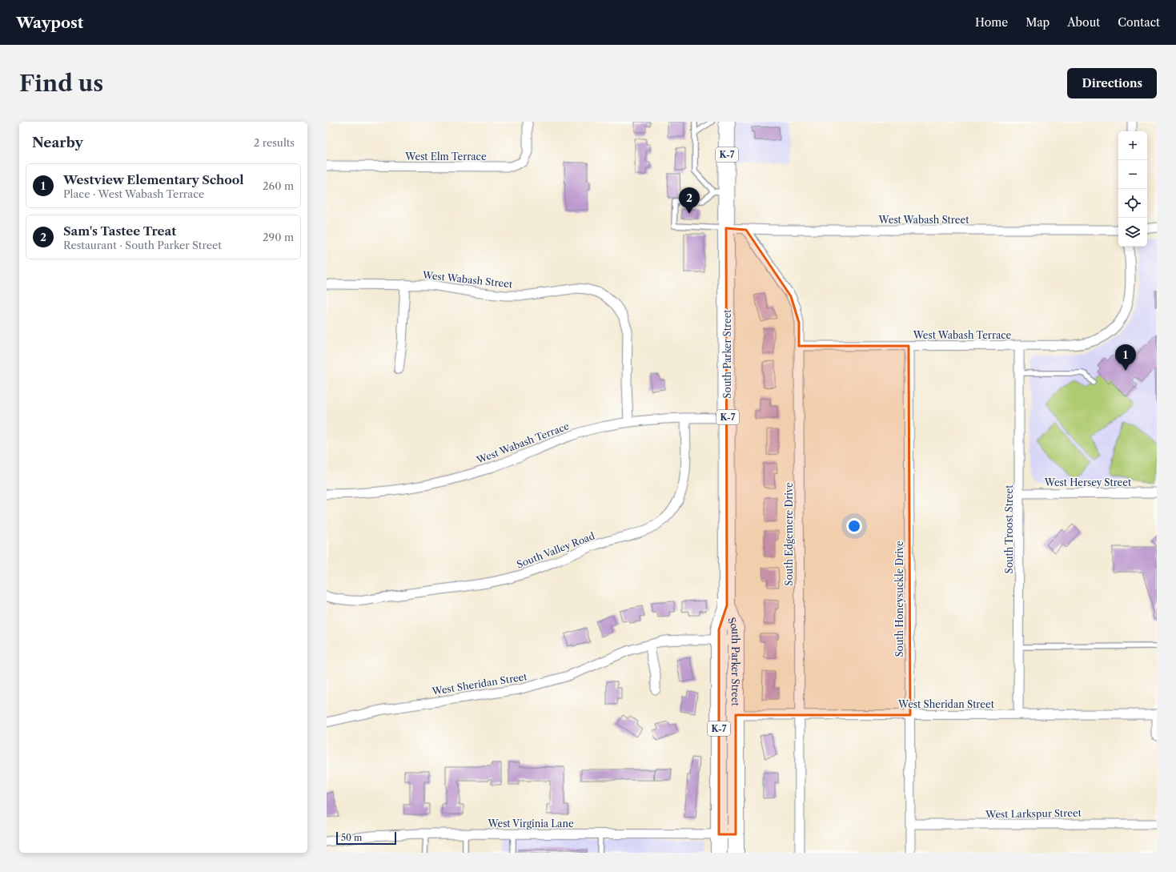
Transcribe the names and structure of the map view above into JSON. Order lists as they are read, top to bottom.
{
  "streets": {
    "highway": ["K-7", "South Parker Street"],
    "street": [
      "West Elm Terrace",
      "West Wabash Street",
      "West Wabash Terrace",
      "West Hersey Street",
      "South Troost Street",
      "South Edgemere Drive",
      "South Valley Road",
      "South Honeysuckle Drive",
      "West Sheridan Street",
      "West Larkspur Street",
      "West Virginia Lane"
    ]
  },
  "crossings": [
    ["West Wabash Street", "West Wabash Terrace"],
    ["West Wabash Street", "South Parker Street"],
    ["West Wabash Street", "South Edgemere Drive"],
    ["West Wabash Terrace", "South Parker Street"],
    ["West Wabash Terrace", "South Troost Street"],
    ["West Wabash Terrace", "South Edgemere Drive"],
    ["West Wabash Terrace", "South Valley Road"],
    ["West Wabash Terrace", "South Honeysuckle Drive"],
    ["South Parker Street", "West Sheridan Street"],
    ["South Parker Street", "West Virginia Lane"],
    ["West Hersey Street", "South Troost Street"],
    ["South Troost Street", "West Sheridan Street"],
    ["South Edgemere Drive", "West Sheridan Street"],
    ["South Honeysuckle Drive", "West Sheridan Street"],
    ["South Honeysuckle Drive", "West Larkspur Street"]
  ],
  "scale_bar": "50 m",
  "page": {
    "header": "Waypost",
    "nav": [
      "Home",
      "Map",
      "About",
      "Contact"
    ],
    "buttons": "Directions",
    "title": "Find us",
    "heading": ["Nearby", "2 results"],
    "map_buttons": ["+", "−"],
    "list": [
      {
        "mark": "1",
        "name": "Westview Elementary School",
        "note": "Place · West Wabash Terrace",
        "value": "260 m"
      },
      {
        "mark": "2",
        "name": "Sam's Tastee Treat",
        "note": "Restaurant · South Parker Street",
        "value": "290 m"
      }
    ],
    "pins": ["2", "1"],
    "scale": "50 m"
  }
}
